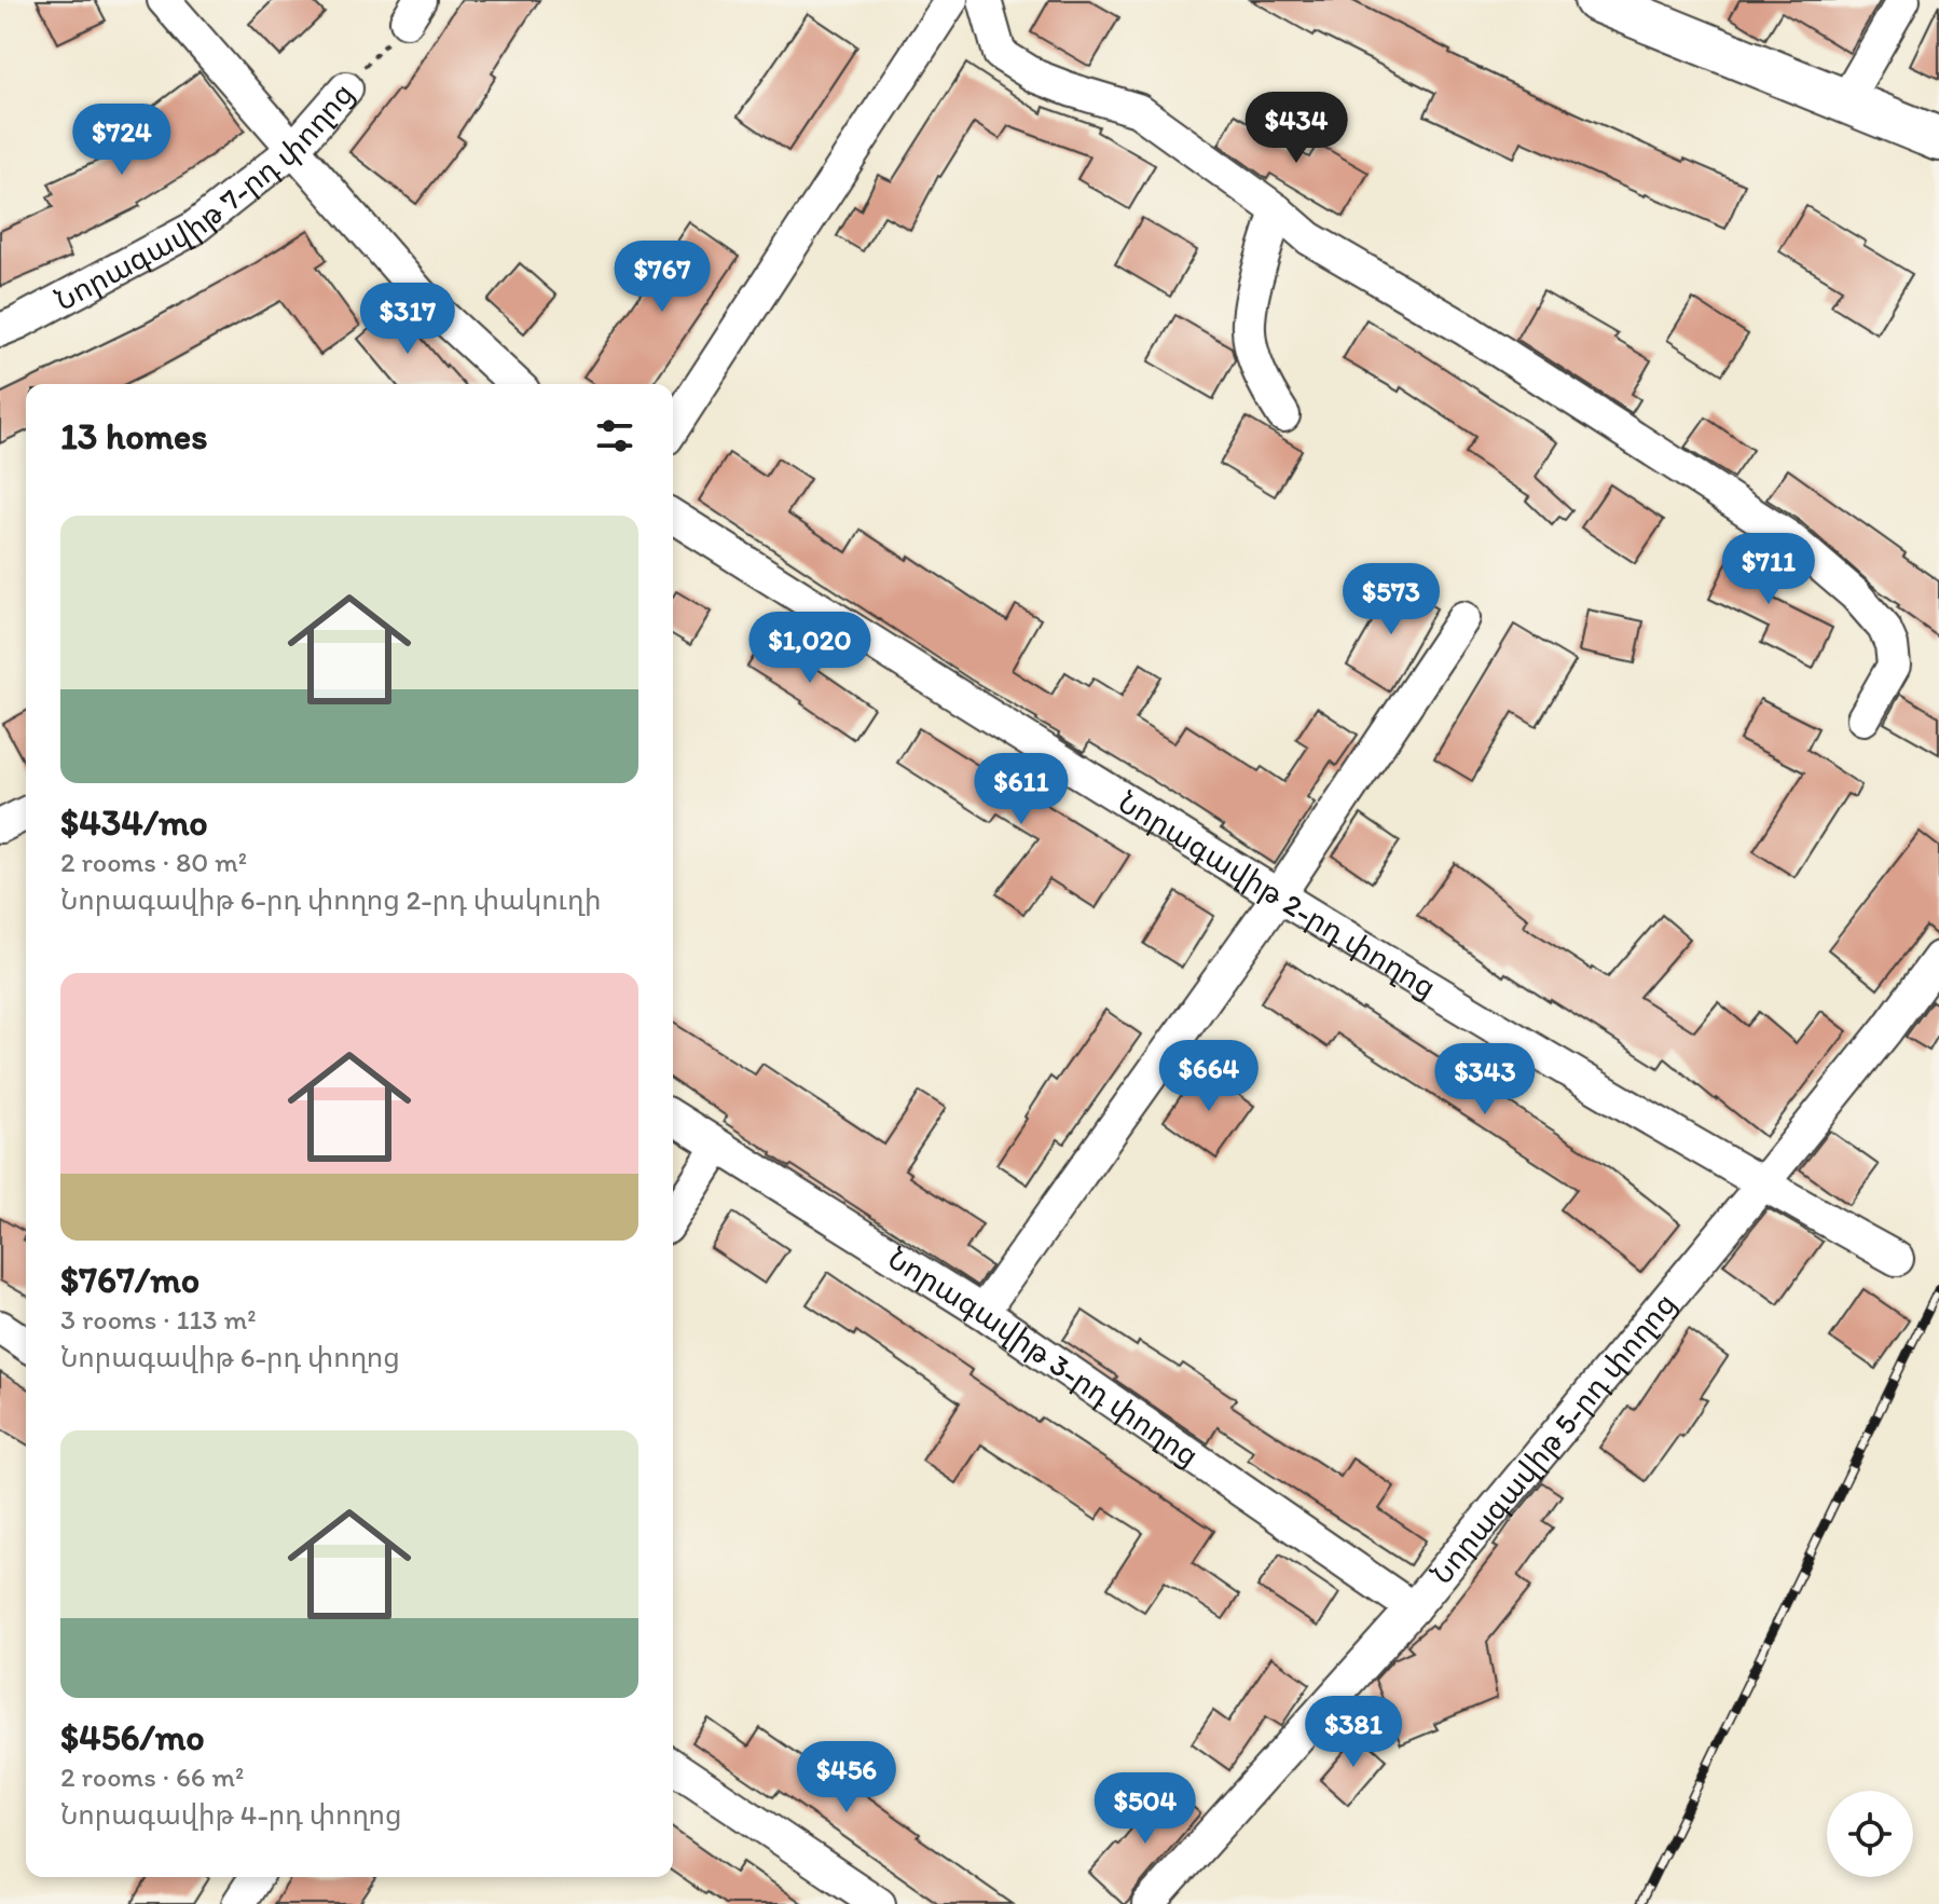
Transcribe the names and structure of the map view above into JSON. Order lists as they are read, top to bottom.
{
  "streets": {
    "street": [
      "Նորագավիթ 7-րդ փողոց",
      "Նորագավիթ 2-րդ փողոց",
      "Նորագավիթ 3-րդ փողոց",
      "Նորագավիթ 5-րդ փողոց"
    ]
  },
  "crossings": [
    ["Նորագավիթ 2-րդ փողոց", "Նորագավիթ 5-րդ փողոց"],
    ["Նորագավիթ 3-րդ փողոց", "Նորագավիթ 5-րդ փողոց"]
  ],
  "page": {
    "price": [
      "$434",
      "$724",
      "$767",
      "$317",
      "$711",
      "$573",
      "$1,020",
      "$611",
      "$664",
      "$343",
      "$381",
      "$456",
      "$504"
    ],
    "heading": "13 homes",
    "list": [
      {
        "name": "$434/mo",
        "note": "2 rooms · 80 m² · Նորագավիթ 6-րդ փողոց 2-րդ փակուղի"
      },
      {
        "name": "$767/mo",
        "note": "3 rooms · 113 m² · Նորագավիթ 6-րդ փողոց"
      },
      {
        "name": "$456/mo",
        "note": "2 rooms · 66 m² · Նորագավիթ 4-րդ փողոց"
      }
    ]
  }
}
